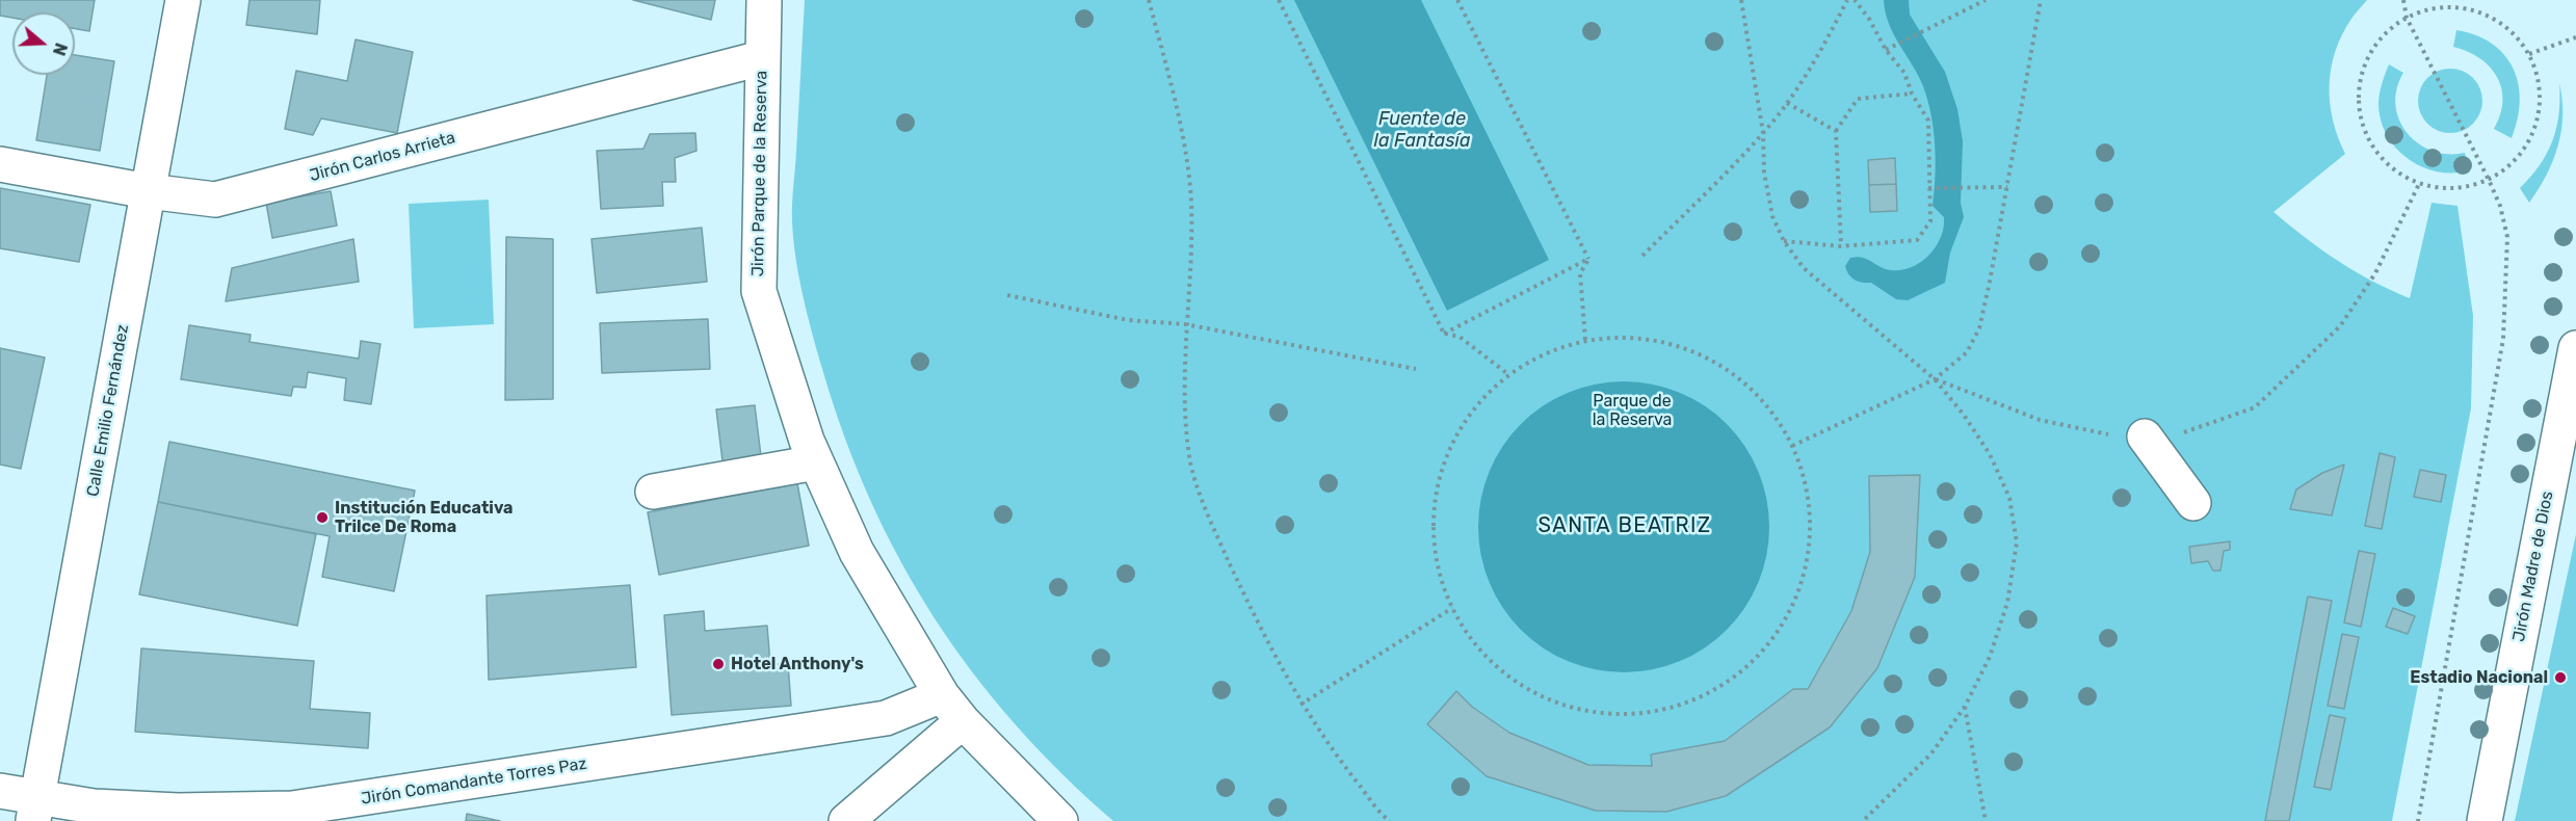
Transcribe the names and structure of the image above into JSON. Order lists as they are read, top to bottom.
{
  "streets": {
    "street": [
      "Jirón Carlos Arrieta",
      "Jirón Parque de la Reserva",
      "Calle Emilio Fernández",
      "Jirón Madre de Dios",
      "Jirón Comandante Torres Paz"
    ]
  },
  "crossings": [
    ["Jirón Carlos Arrieta", "Jirón Parque de la Reserva"],
    ["Jirón Carlos Arrieta", "Calle Emilio Fernández"],
    ["Jirón Parque de la Reserva", "Jirón Comandante Torres Paz"],
    ["Calle Emilio Fernández", "Jirón Comandante Torres Paz"]
  ],
  "districts": ["SANTA BEATRIZ"],
  "water": ["Fuente de la Fantasía"],
  "parks": ["Parque de la Reserva"],
  "places": ["Institución Educativa Trilce De Roma", "Hotel Anthony's", "Estadio Nacional"],
  "north": "right"
}
